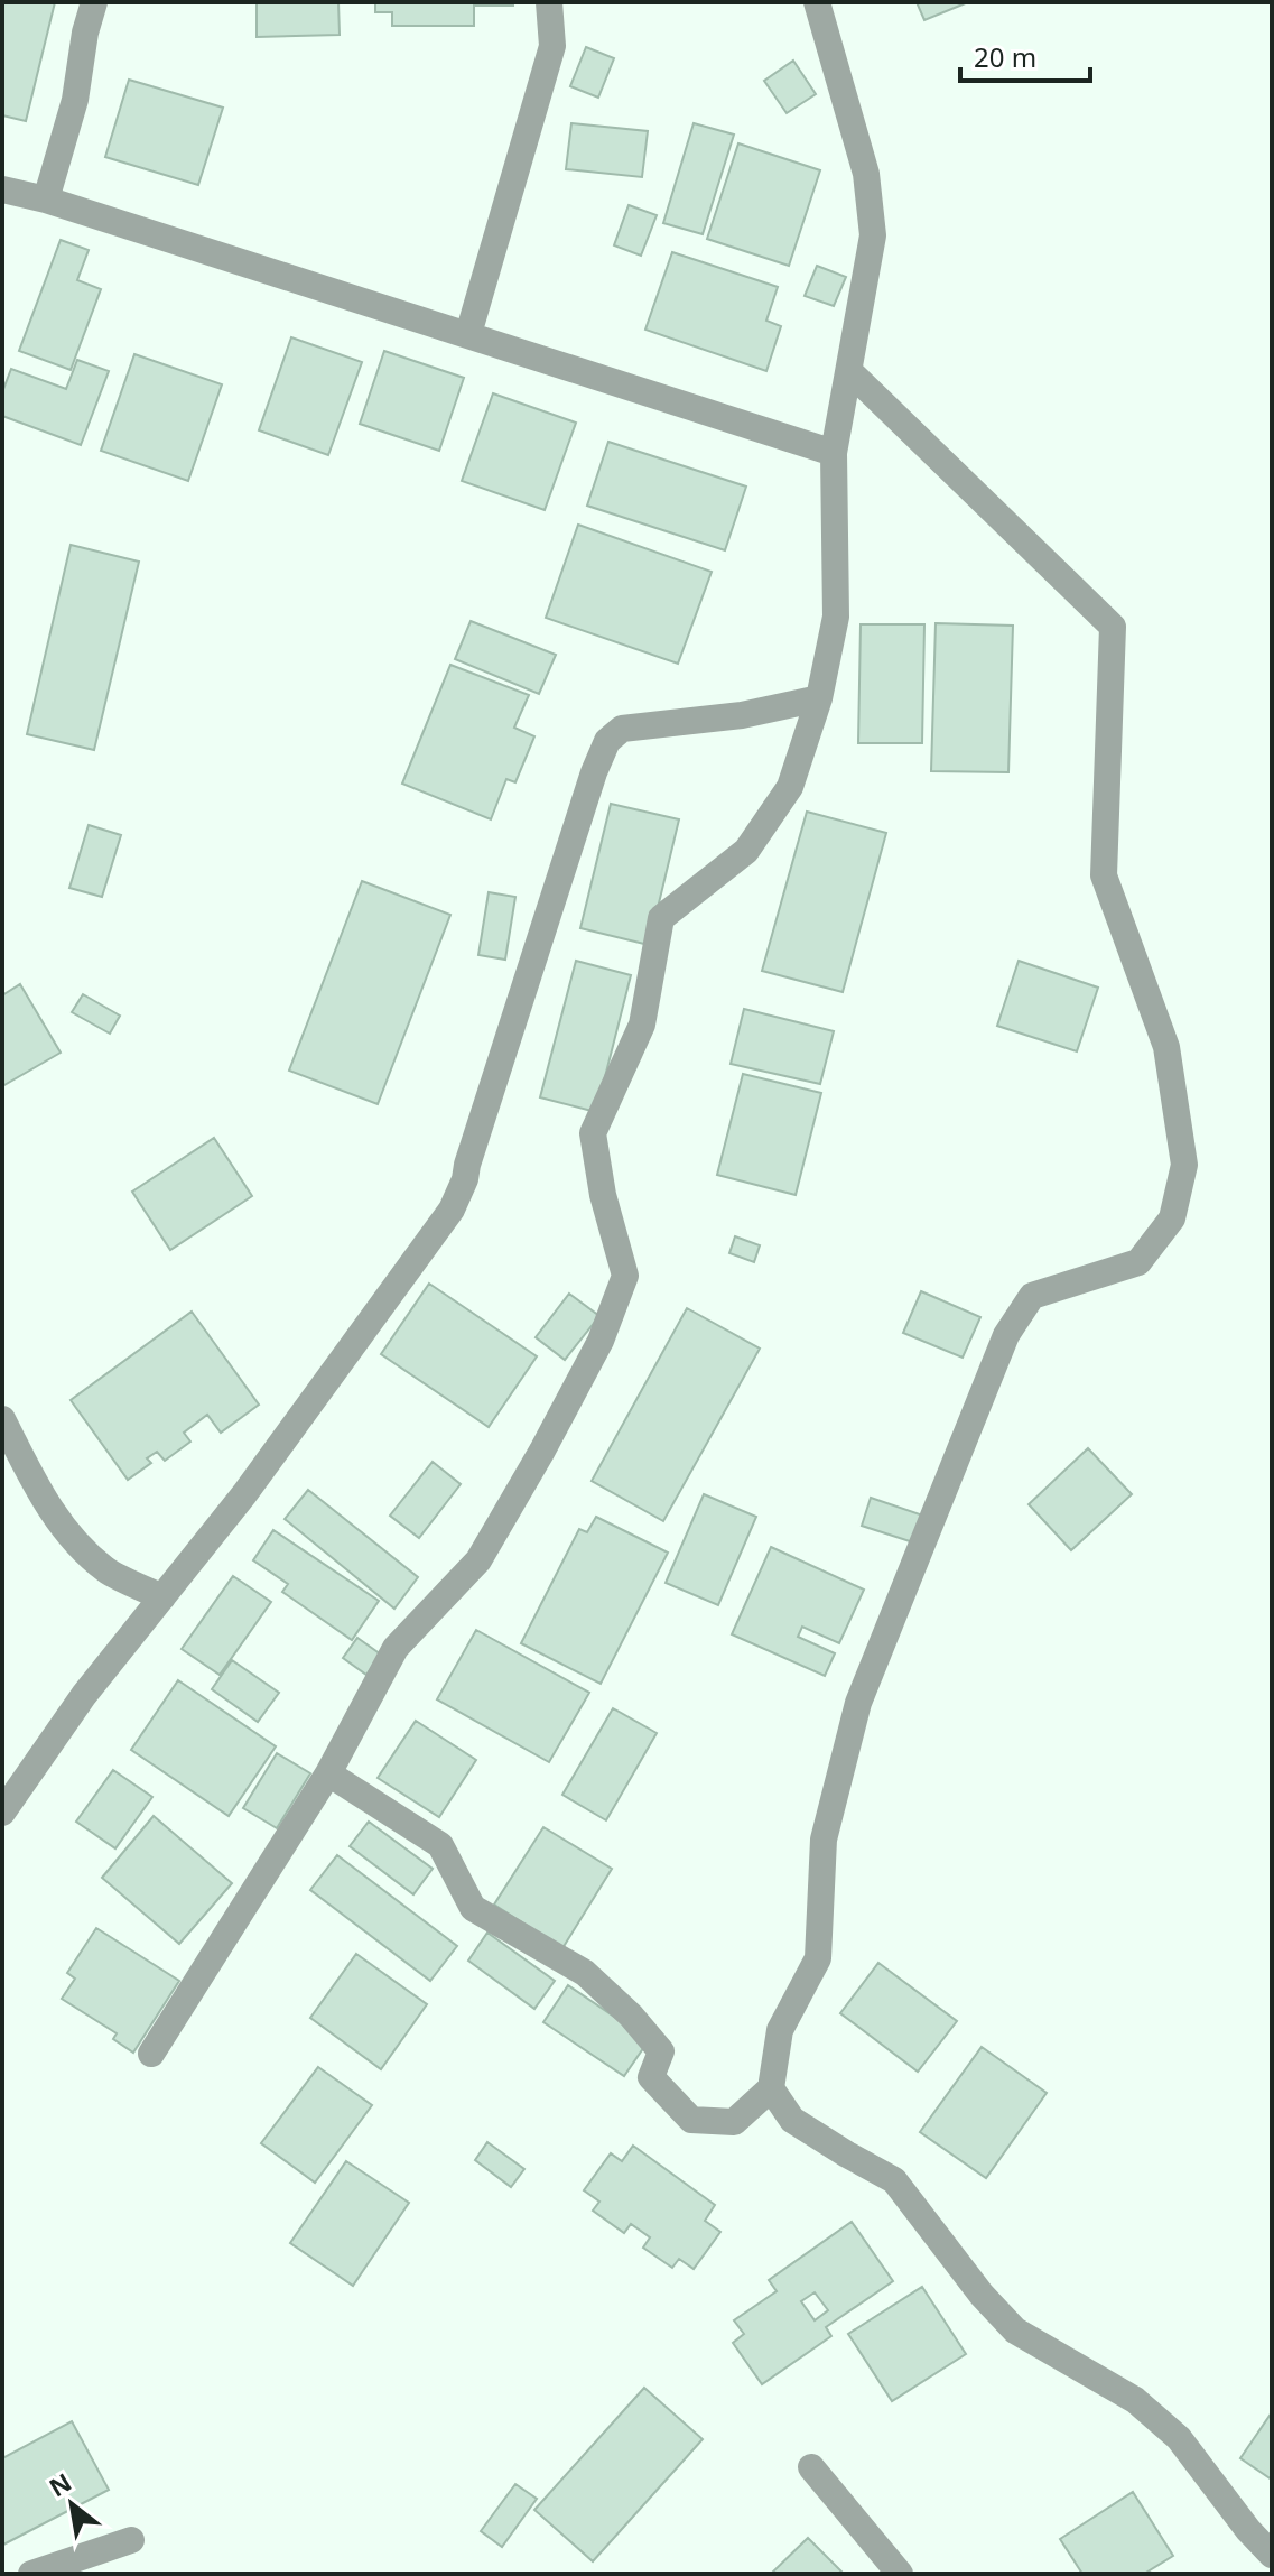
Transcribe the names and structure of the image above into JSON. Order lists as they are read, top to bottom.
{
  "scale_bar": "20 m",
  "north": "top left"
}
